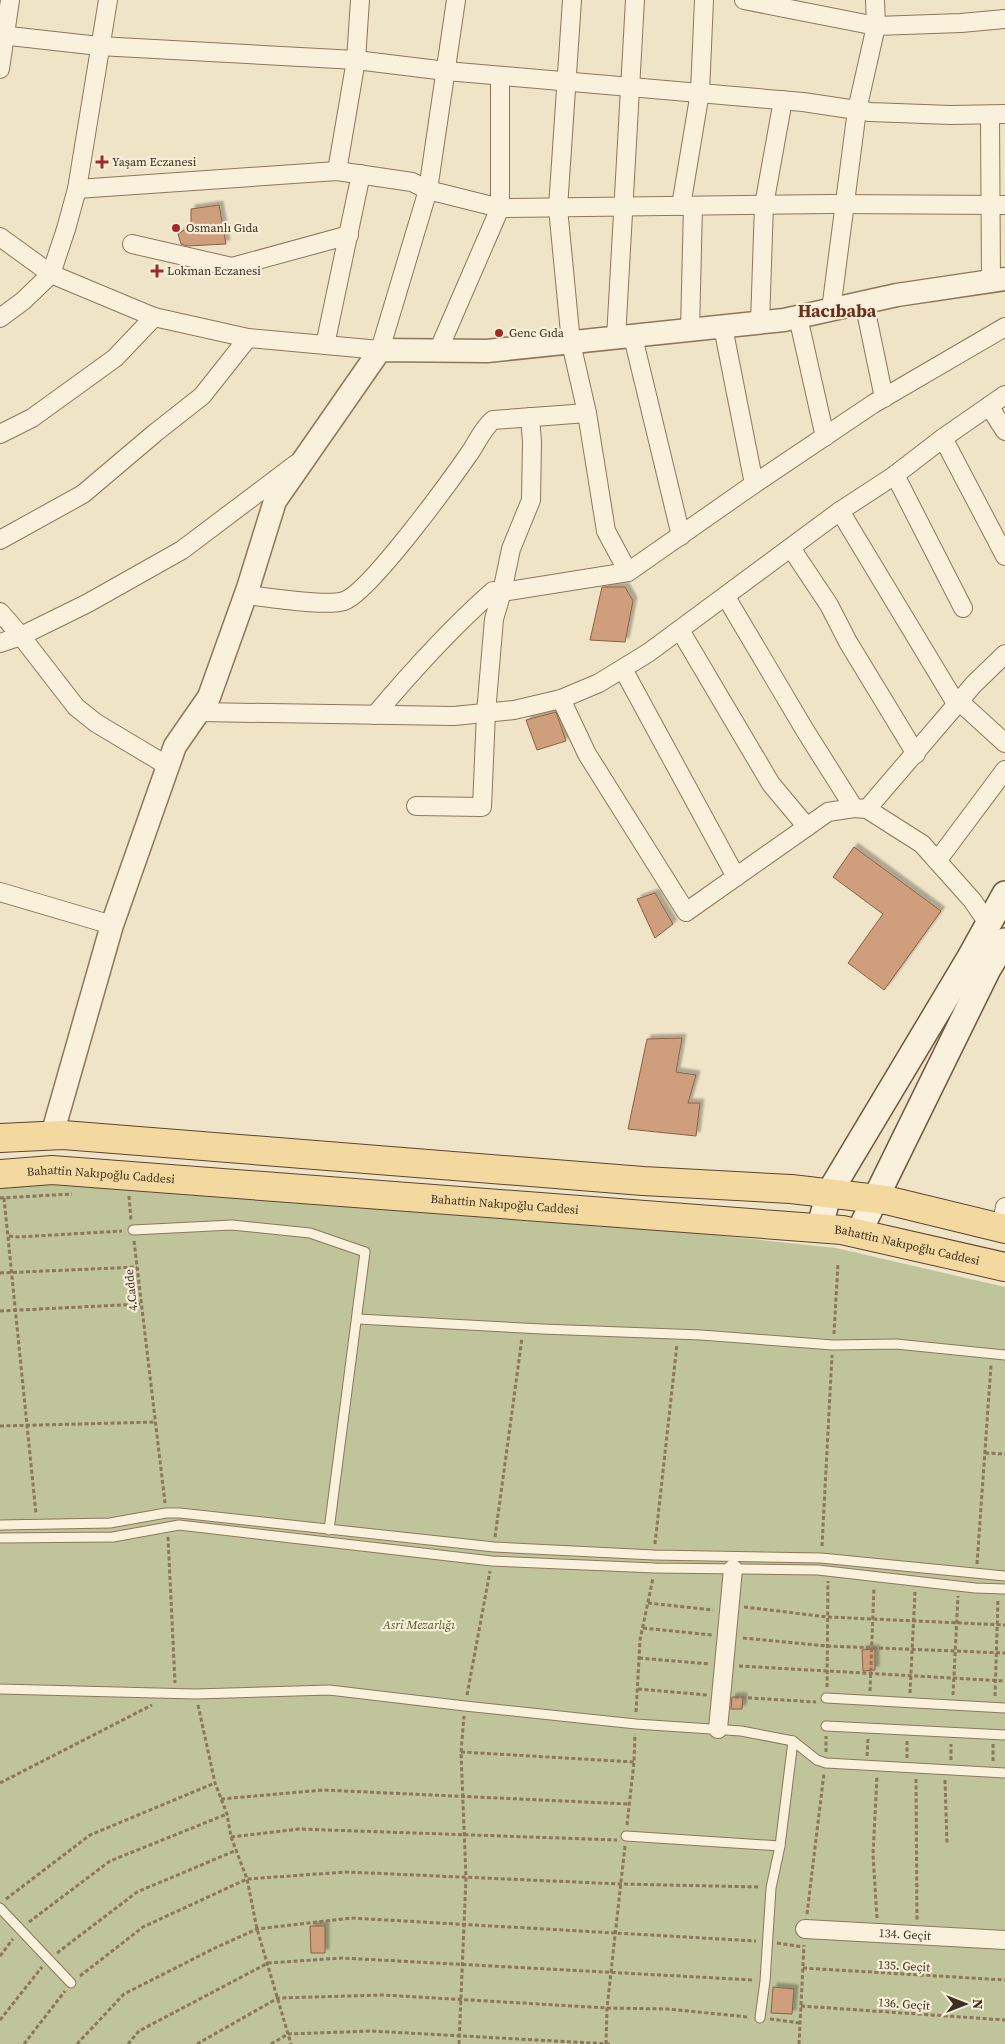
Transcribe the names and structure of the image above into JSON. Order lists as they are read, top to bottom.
{
  "streets": {
    "main road": ["Bahattin Nakıpoğlu Caddesi"],
    "street": ["134. Geçit"],
    "path": ["4.Cadde", "135. Geçit", "136. Geçit"]
  },
  "districts": ["Hacıbaba"],
  "parks": ["Asri Mezarlığı"],
  "places": {
    "health": ["Yaşam Eczanesi", "Lokman Eczanesi"],
    "other": ["Osmanlı Gıda", "Genc Gıda"]
  },
  "north": "right"
}
